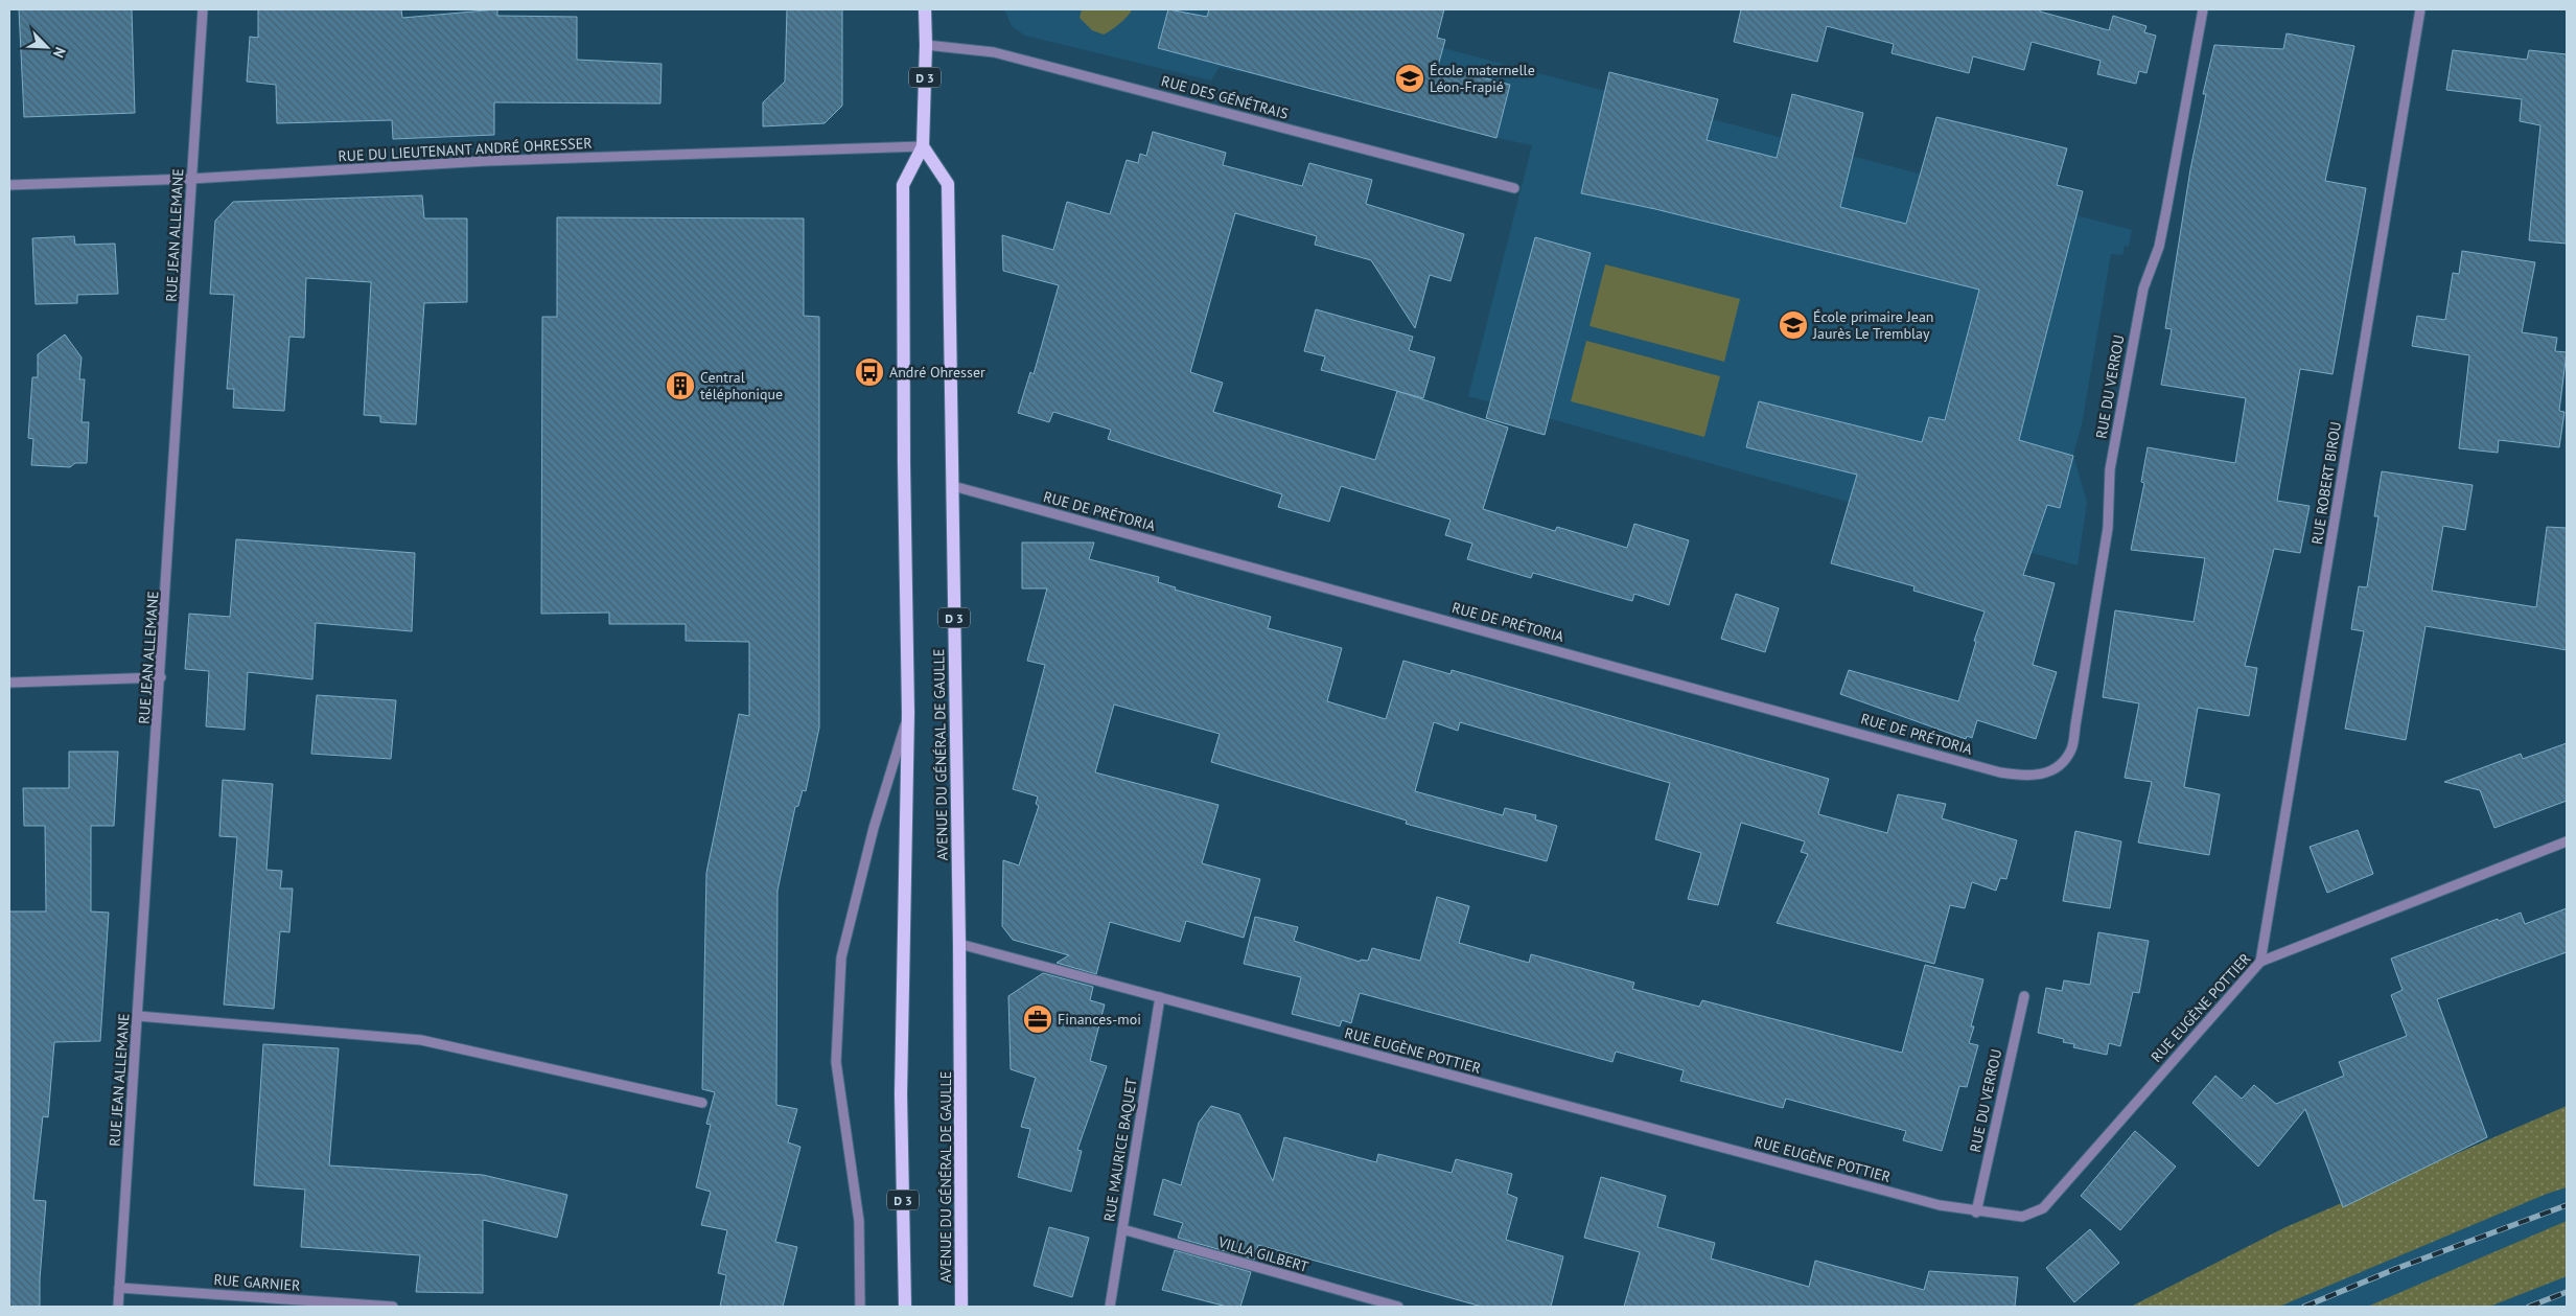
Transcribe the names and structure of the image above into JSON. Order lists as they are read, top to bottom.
{
  "streets": {
    "main road": ["D 3", "AVENUE DU GÉNÉRAL DE GAULLE"],
    "street": [
      "RUE DES GÉNÉTRAIS",
      "RUE DU LIEUTENANT ANDRÉ OHRESSER",
      "RUE JEAN ALLEMANE",
      "RUE DU VERROU",
      "RUE ROBERT BIROU",
      "RUE DE PRÉTORIA",
      "RUE EUGÈNE POTTIER",
      "RUE MAURICE BAQUET",
      "VILLA GILBERT",
      "RUE GARNIER"
    ]
  },
  "crossings": [
    ["D 3", "RUE DES GÉNÉTRAIS"],
    ["D 3", "RUE DU LIEUTENANT ANDRÉ OHRESSER"],
    ["D 3", "AVENUE DU GÉNÉRAL DE GAULLE"],
    ["RUE DU LIEUTENANT ANDRÉ OHRESSER", "RUE JEAN ALLEMANE"],
    ["RUE DU LIEUTENANT ANDRÉ OHRESSER", "AVENUE DU GÉNÉRAL DE GAULLE"],
    ["RUE JEAN ALLEMANE", "RUE GARNIER"],
    ["RUE DU VERROU", "RUE DE PRÉTORIA"],
    ["RUE DU VERROU", "RUE EUGÈNE POTTIER"],
    ["RUE ROBERT BIROU", "RUE EUGÈNE POTTIER"],
    ["RUE DE PRÉTORIA", "AVENUE DU GÉNÉRAL DE GAULLE"],
    ["AVENUE DU GÉNÉRAL DE GAULLE", "RUE EUGÈNE POTTIER"],
    ["RUE EUGÈNE POTTIER", "RUE MAURICE BAQUET"],
    ["RUE MAURICE BAQUET", "VILLA GILBERT"]
  ],
  "places": {
    "school or university": ["École maternelle Léon-Frapié", "École primaire Jean Jaurès Le Tremblay"],
    "bus stop": ["André Ohresser"],
    "building": ["Central téléphonique"],
    "office": ["Finances-moi"]
  },
  "north": "bottom right"
}
